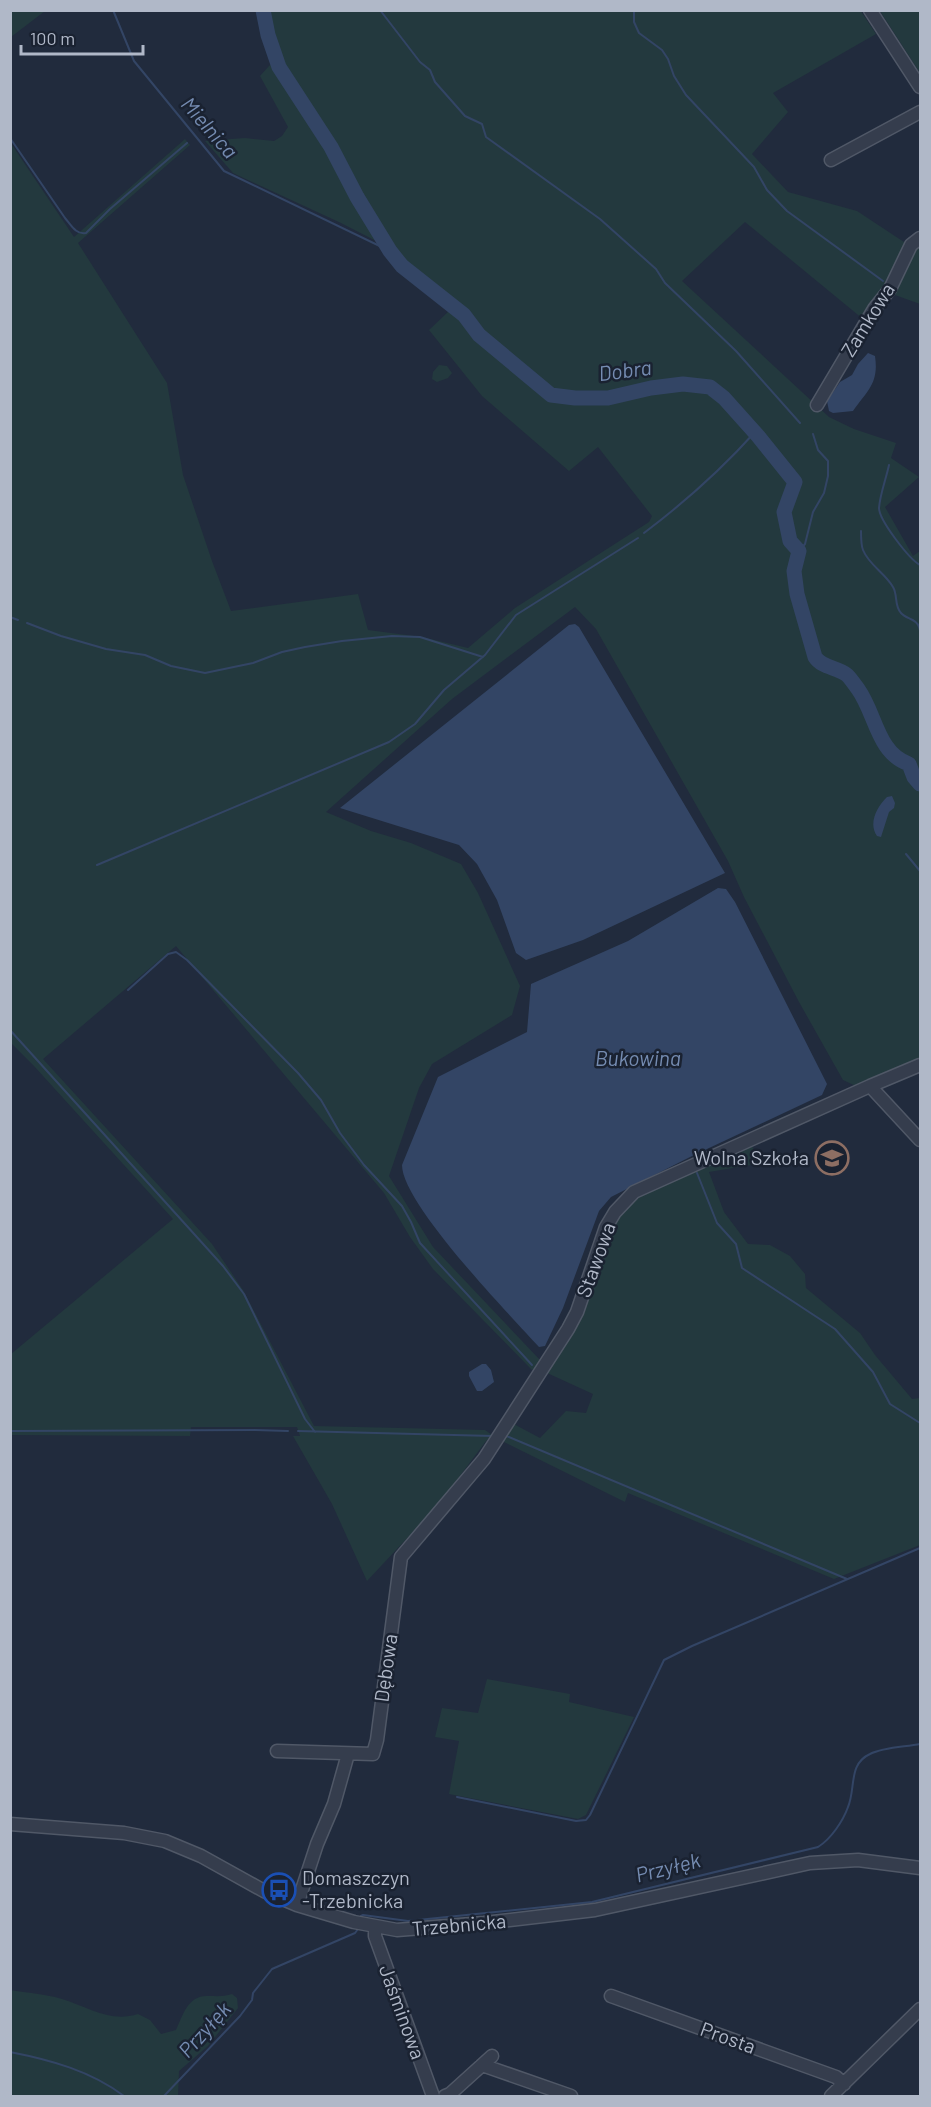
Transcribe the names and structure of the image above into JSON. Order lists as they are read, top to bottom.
{
  "streets": {
    "street": [
      "Zamkowa",
      "Stawowa",
      "Dębowa",
      "Trzebnicka",
      "Jaśminowa",
      "Prosta"
    ]
  },
  "crossings": [
    ["Stawowa", "Dębowa"],
    ["Trzebnicka", "Jaśminowa"]
  ],
  "water": [
    "Mielnica",
    "Dobra",
    "Bukowina",
    "Przyłęk"
  ],
  "places": {
    "school or university": ["Wolna Szkoła"],
    "bus stop": ["Domaszczyn -Trzebnicka"]
  },
  "scale_bar": "100 m"
}
